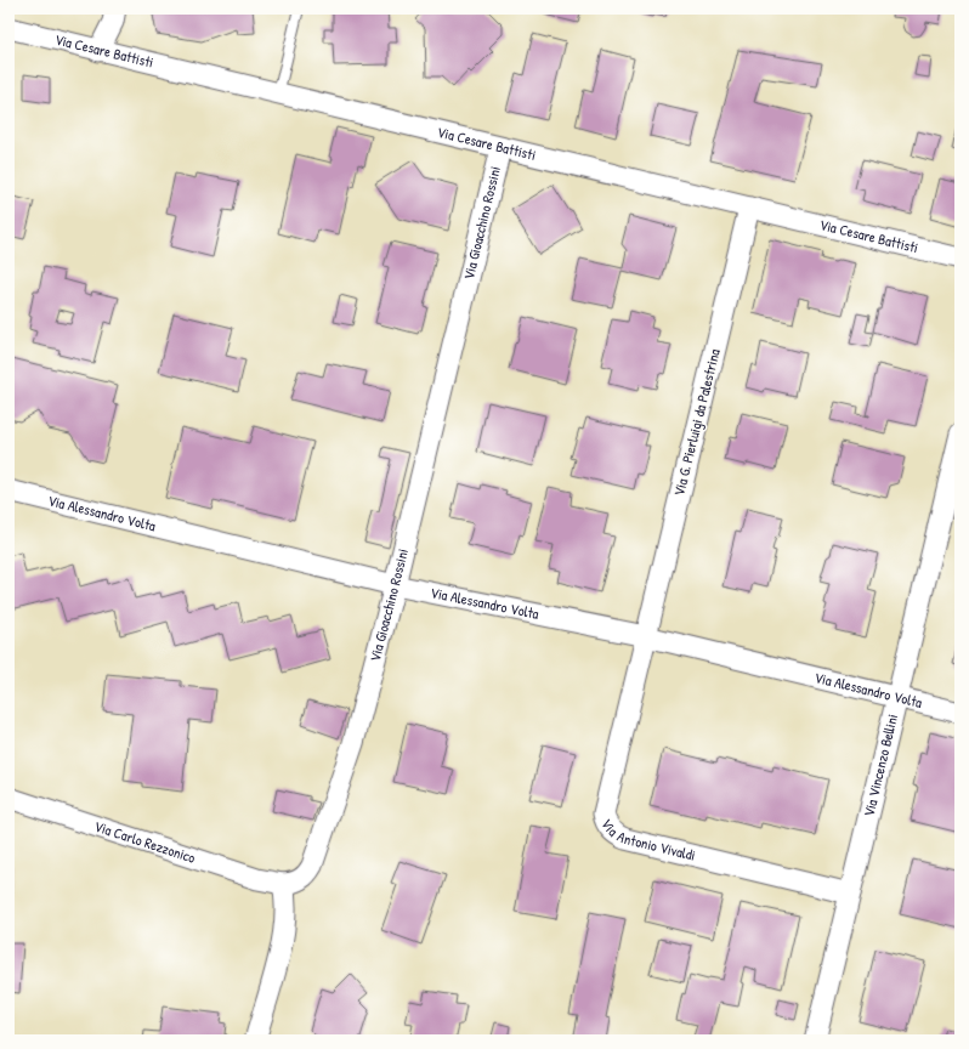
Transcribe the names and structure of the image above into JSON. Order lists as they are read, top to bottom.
{
  "streets": {
    "street": [
      "Via Cesare Battisti",
      "Via Gioacchino Rossini",
      "Via G. Pierluigi da Palestrina",
      "Via Alessandro Volta",
      "Via Vincenzo Bellini",
      "Via Antonio Vivaldi",
      "Via Carlo Rezzonico"
    ]
  },
  "crossings": [
    ["Via Cesare Battisti", "Via Gioacchino Rossini"],
    ["Via Cesare Battisti", "Via G. Pierluigi da Palestrina"],
    ["Via Gioacchino Rossini", "Via Alessandro Volta"],
    ["Via Gioacchino Rossini", "Via Carlo Rezzonico"],
    ["Via G. Pierluigi da Palestrina", "Via Alessandro Volta"],
    ["Via G. Pierluigi da Palestrina", "Via Antonio Vivaldi"],
    ["Via Alessandro Volta", "Via Vincenzo Bellini"],
    ["Via Alessandro Volta", "Via Antonio Vivaldi"],
    ["Via Vincenzo Bellini", "Via Antonio Vivaldi"]
  ]
}
